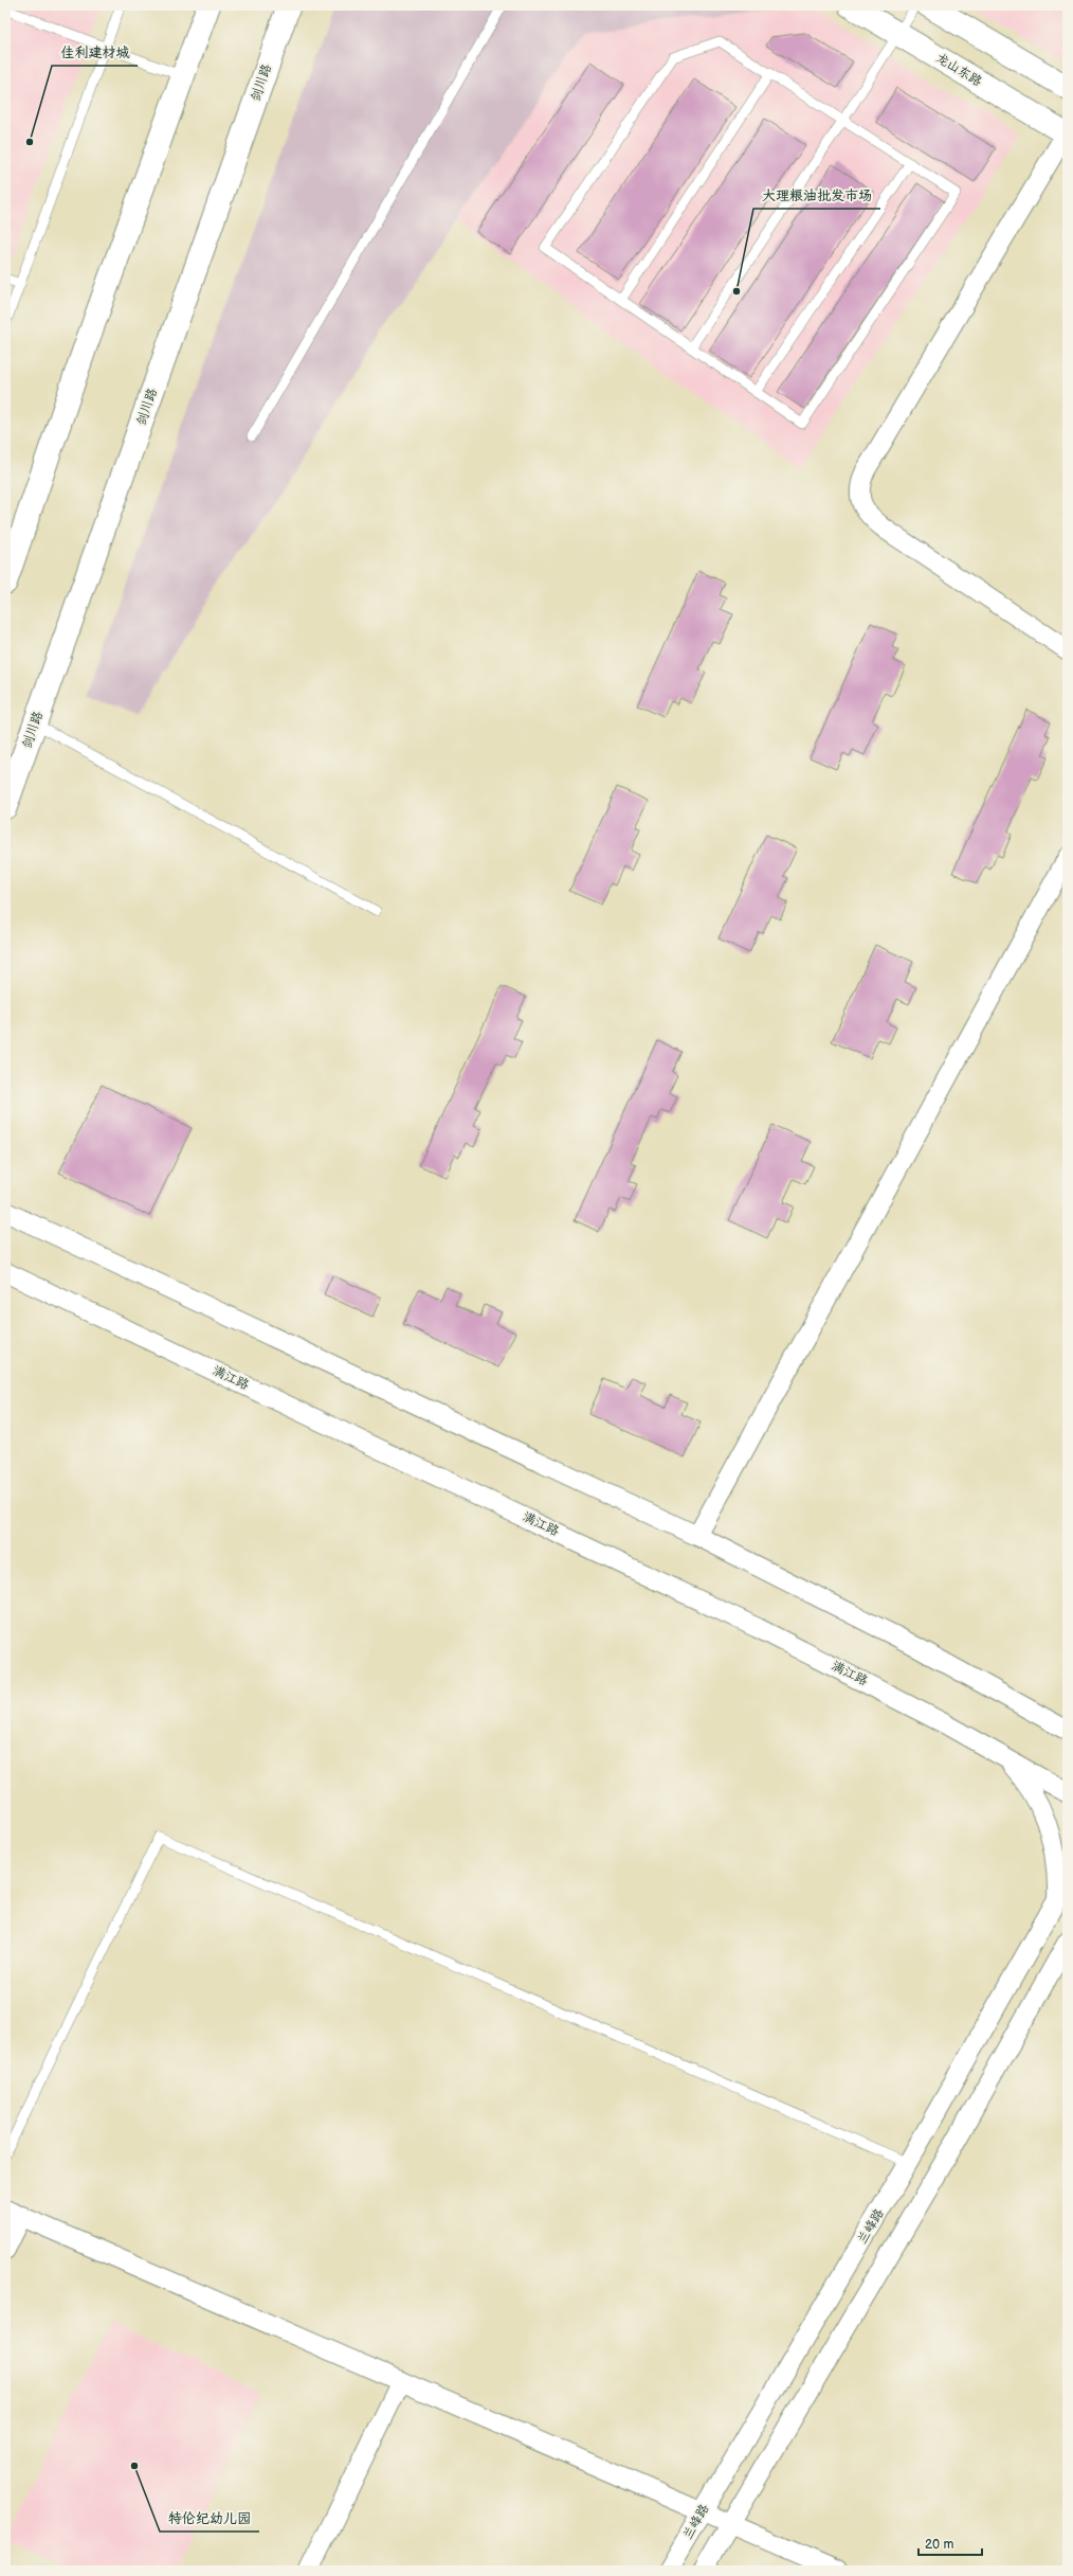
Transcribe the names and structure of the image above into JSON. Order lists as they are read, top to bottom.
{
  "streets": {
    "main road": ["龙山东路", "剑川路"],
    "street": ["满江路", "兰峰路"]
  },
  "places": ["佳利建材城", "大理粮油批发市场", "特伦纪幼儿园"],
  "scale_bar": "20 m"
}
